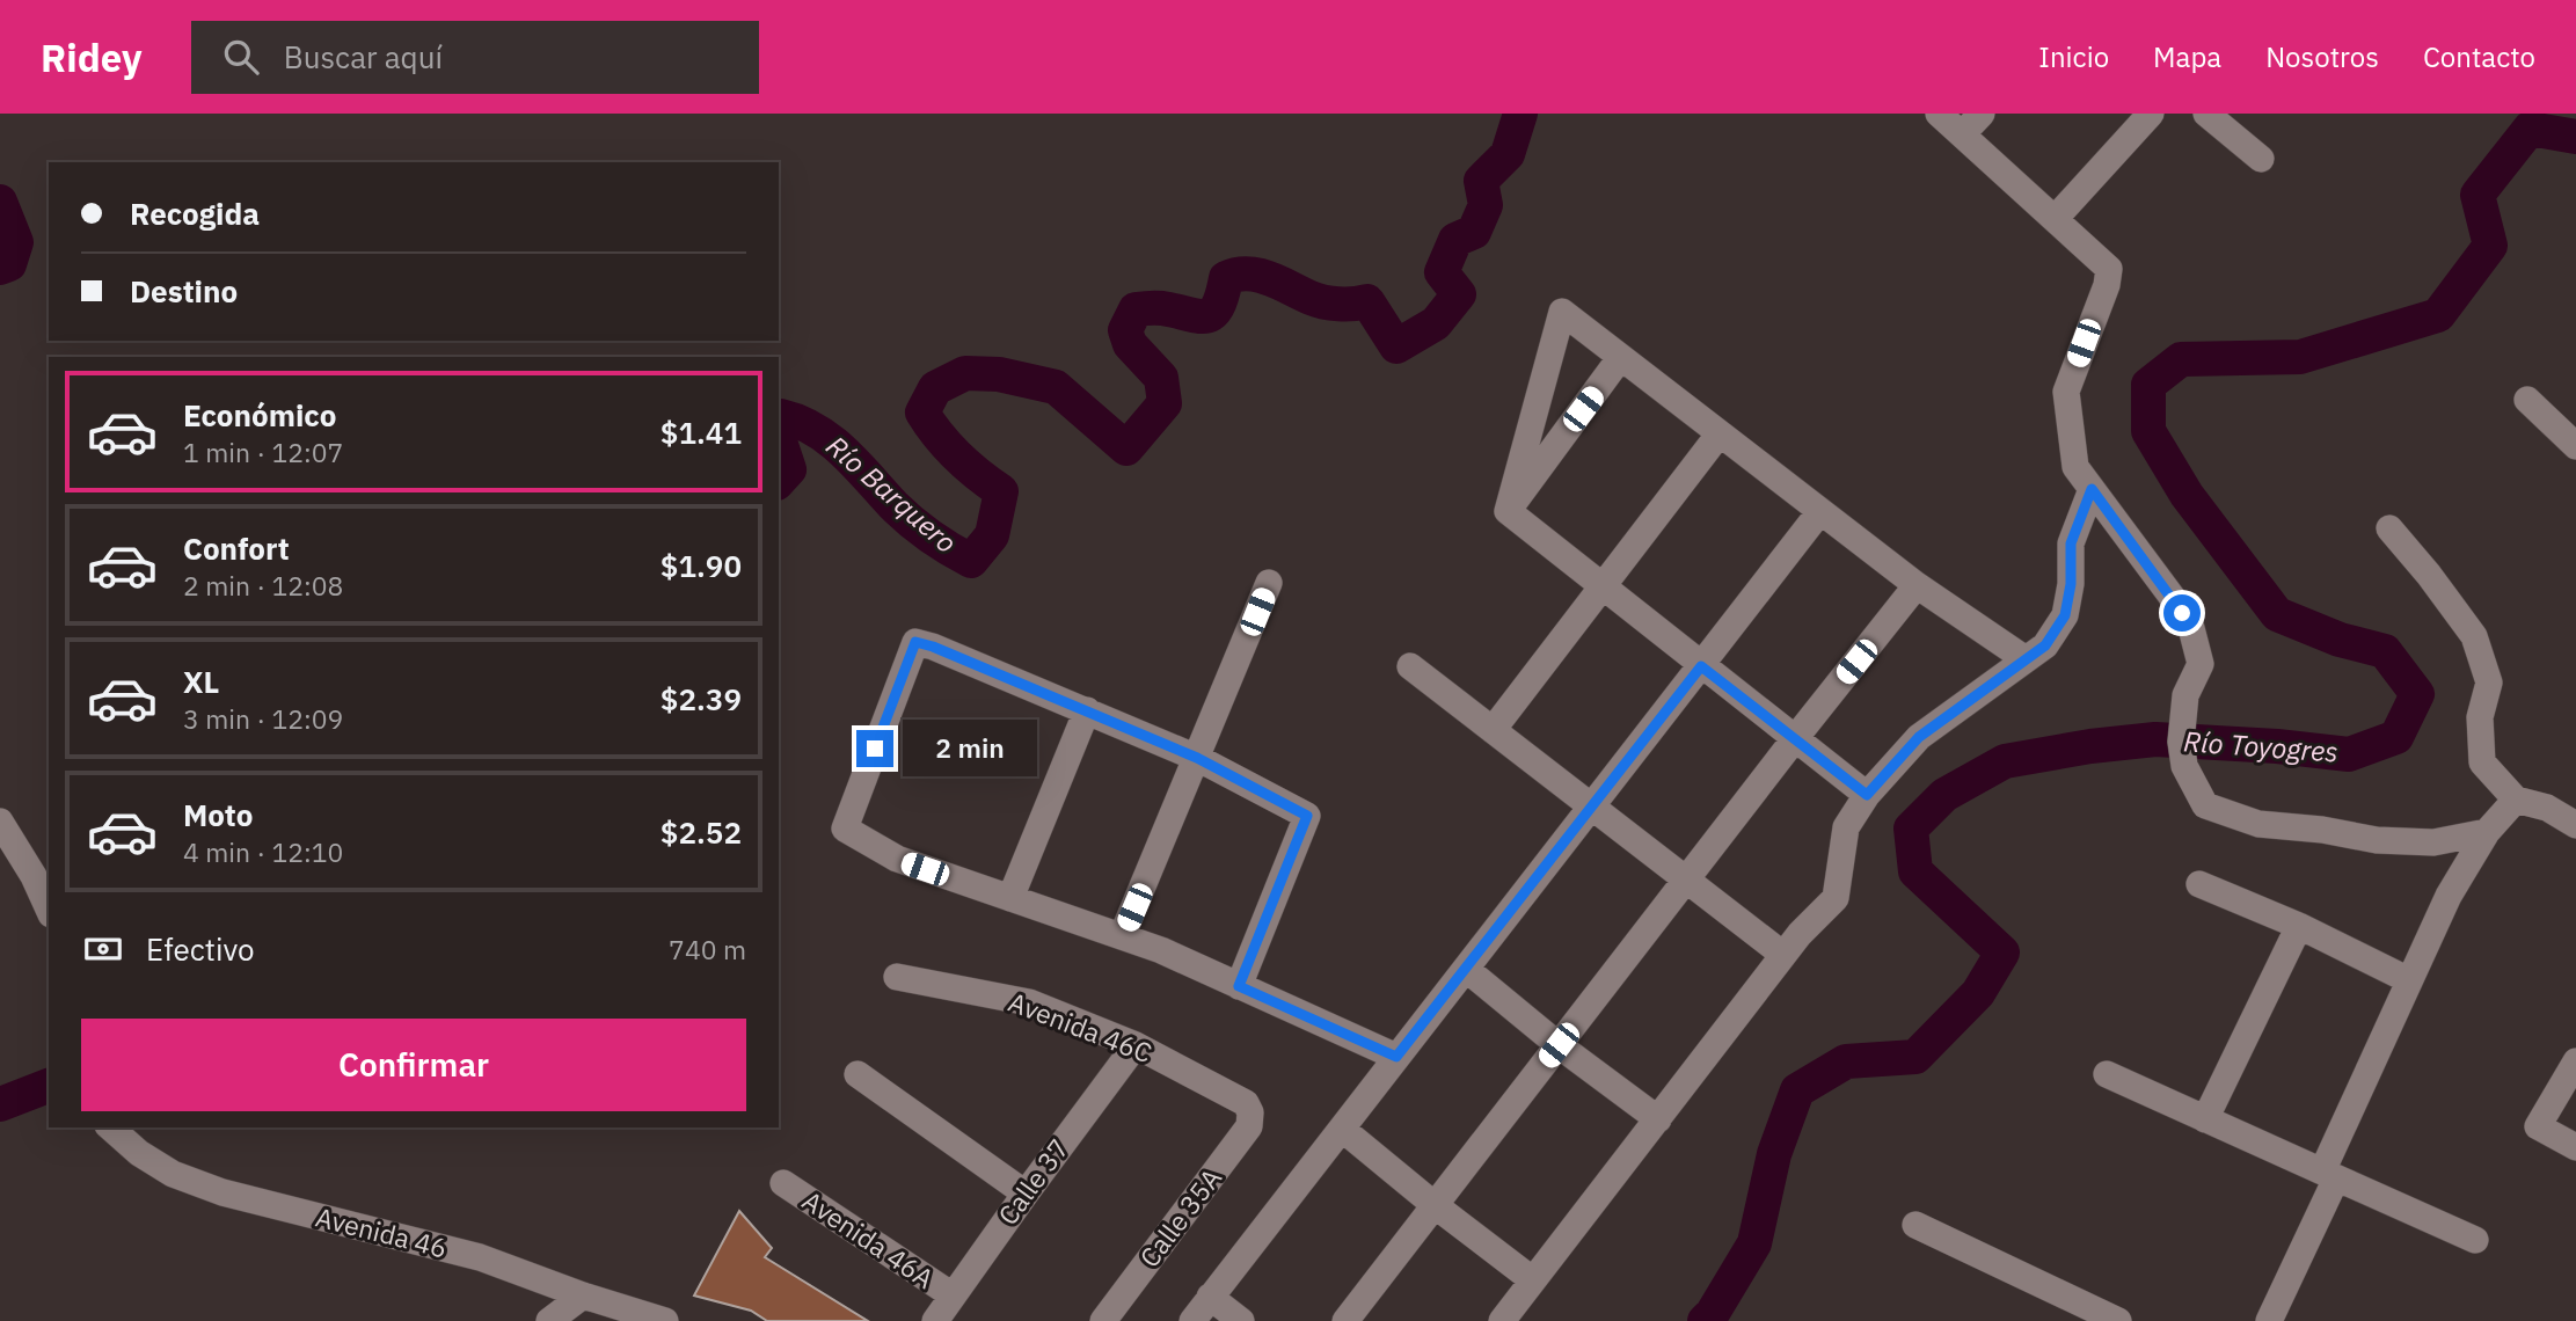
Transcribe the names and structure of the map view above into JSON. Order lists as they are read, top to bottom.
{
  "streets": {
    "street": [
      "Avenida 46C",
      "Calle 37",
      "Calle 35A",
      "Avenida 46",
      "Avenida 46A"
    ]
  },
  "crossings": [
    ["Avenida 46C", "Calle 37"],
    ["Avenida 46C", "Calle 35A"],
    ["Calle 37", "Avenida 46A"]
  ],
  "water": ["Río Barquero", "Río Toyogres"],
  "page": {
    "header": "Ridey",
    "search": "Buscar aquí",
    "nav": [
      "Inicio",
      "Mapa",
      "Nosotros",
      "Contacto"
    ],
    "banner": ["Recogida", "Destino"],
    "list": [
      {
        "name": "Económico",
        "note": "1 min · 12:07",
        "value": "$1.41"
      },
      {
        "name": "Confort",
        "note": "2 min · 12:08",
        "value": "$1.90"
      },
      {
        "name": "XL",
        "note": "3 min · 12:09",
        "value": "$2.39"
      },
      {
        "name": "Moto",
        "note": "4 min · 12:10",
        "value": "$2.52"
      }
    ],
    "bubble": "2 min",
    "pay": ["Efectivo", "740 m"],
    "buttons": "Confirmar"
  }
}
